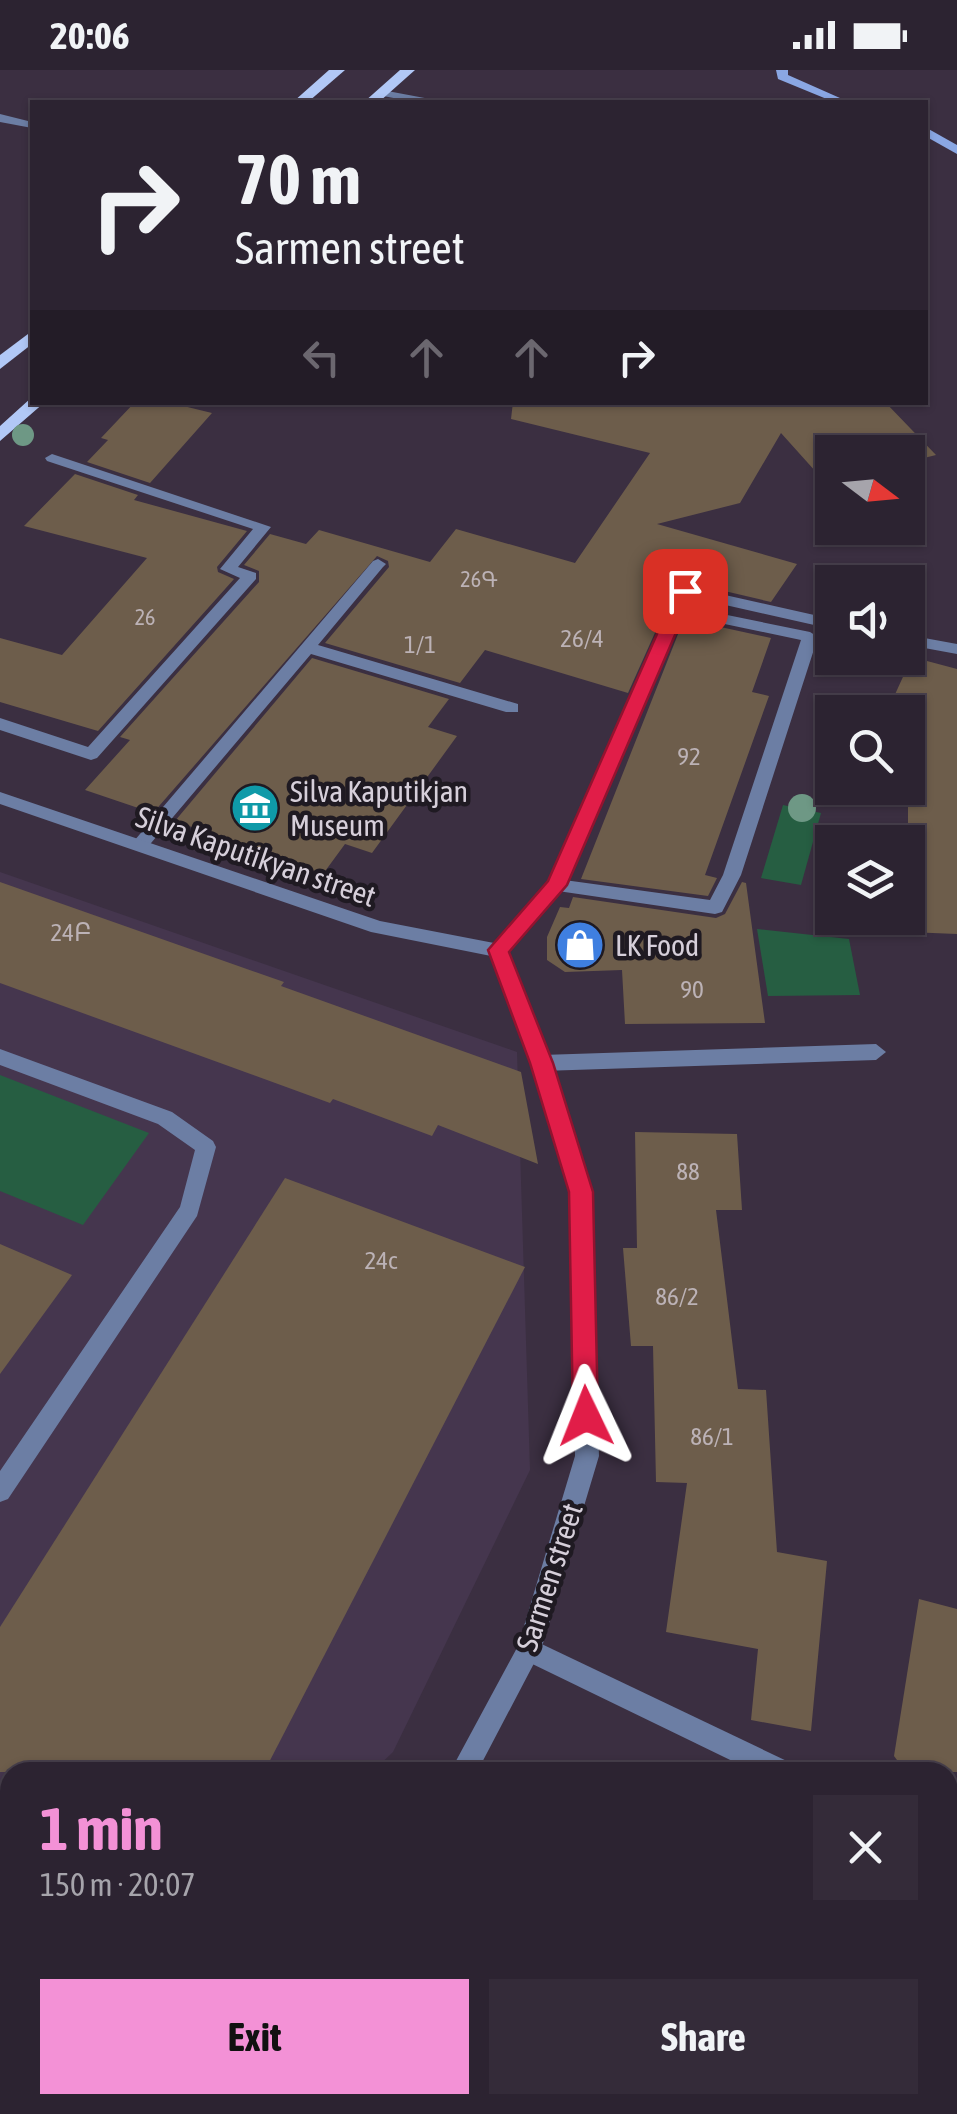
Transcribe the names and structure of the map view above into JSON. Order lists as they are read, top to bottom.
{
  "streets": {
    "street": ["Silva Kaputikyan street", "Sarmen street"]
  },
  "crossings": [
    ["Silva Kaputikyan street", "Sarmen street"]
  ],
  "places": {
    "museum": ["Silva Kaputikjan Museum"],
    "shop": ["LK Food"]
  },
  "house_numbers": [
    "26Գ",
    "26",
    "26/4",
    "1/1",
    "92",
    "24Բ",
    "90",
    "88",
    "24c",
    "86/2",
    "86/1"
  ],
  "north": "right",
  "page": {
    "status": "20:06",
    "turn": ["70 m", "Sarmen street"],
    "heading": ["1 min", "150 m · 20:07"],
    "buttons": ["Exit", "Share"]
  }
}
